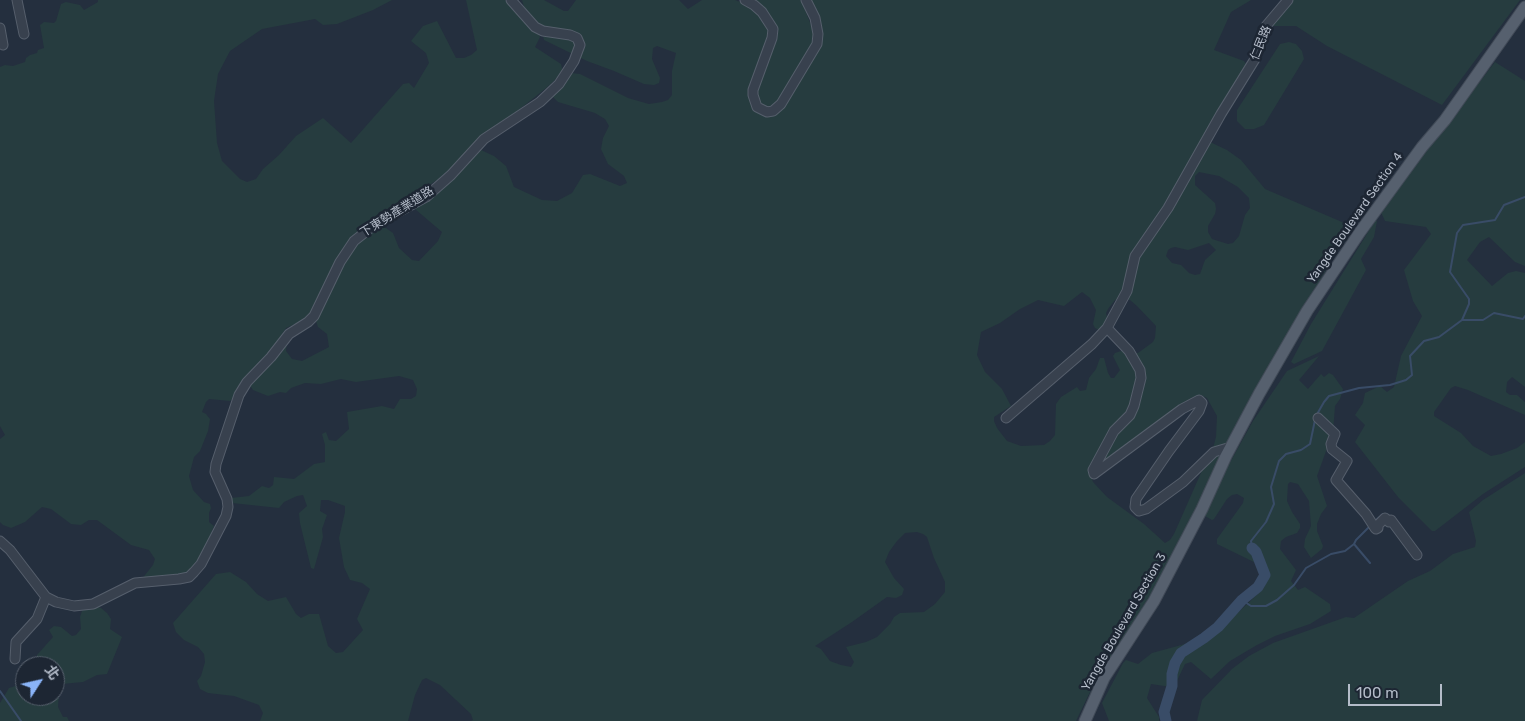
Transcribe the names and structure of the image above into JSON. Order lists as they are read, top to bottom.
{
  "streets": {
    "main road": ["Yangde Boulevard Section 4", "Yangde Boulevard Section 3"],
    "street": ["仁民路", "下東勢產業道路"]
  },
  "crossings": [
    ["Yangde Boulevard Section 4", "Yangde Boulevard Section 3"]
  ],
  "scale_bar": "100 m",
  "north": "top right"
}
